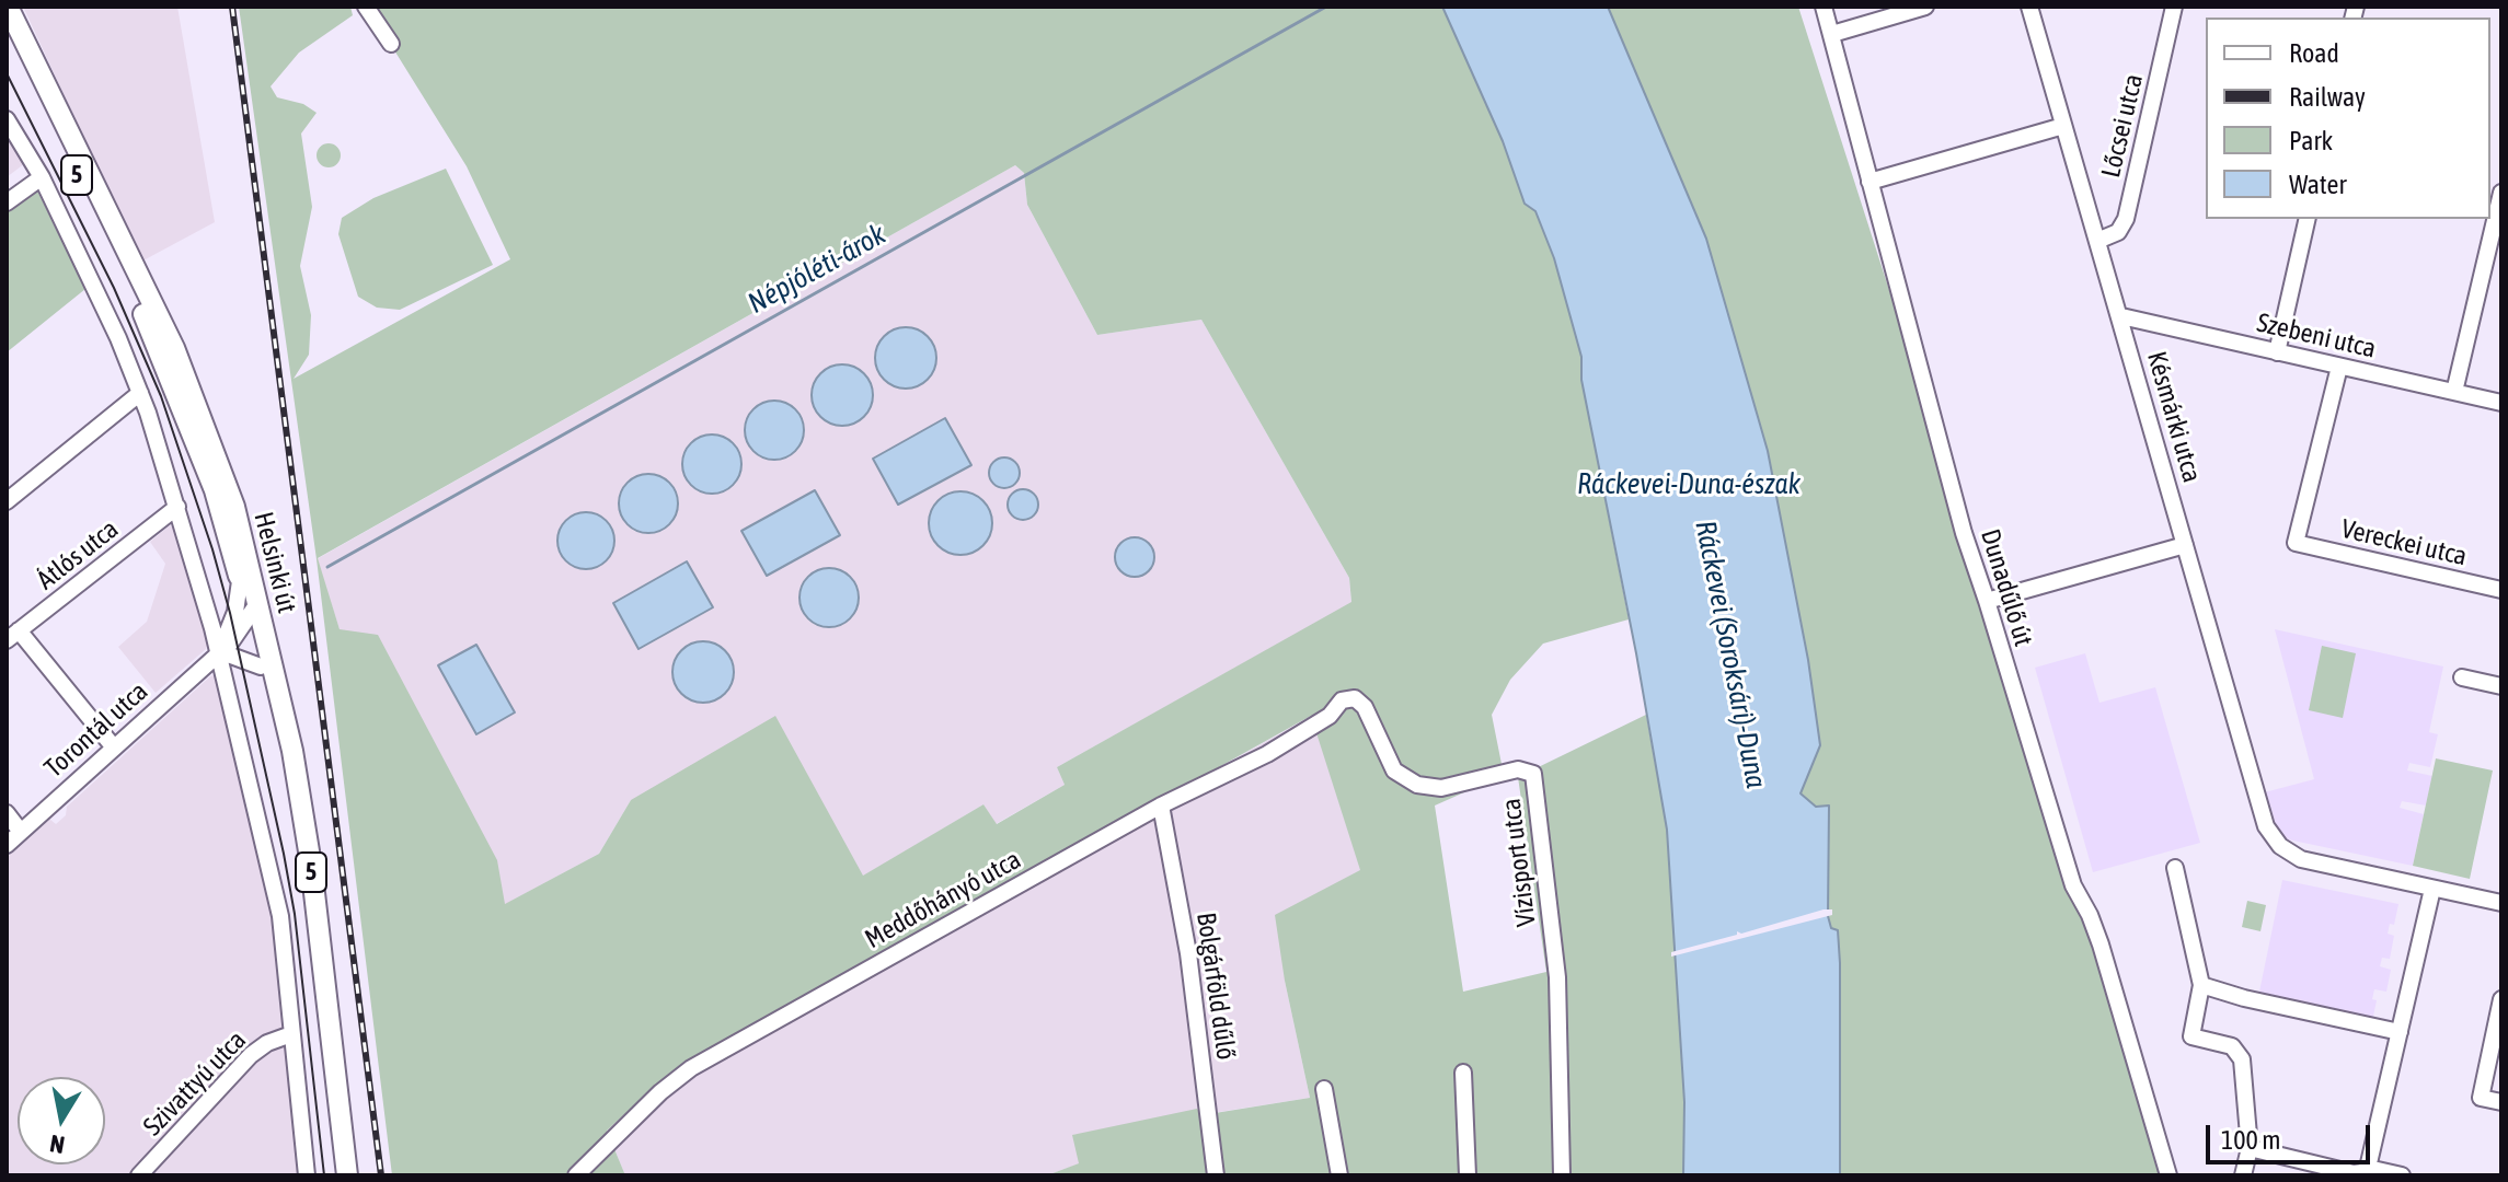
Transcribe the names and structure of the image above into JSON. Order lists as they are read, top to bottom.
{
  "streets": {
    "main road": ["5", "Helsinki út"],
    "street": [
      "Lőcsei utca",
      "Szebeni utca",
      "Késmárki utca",
      "Vereckei utca",
      "Átlós utca",
      "Dunadűlő út",
      "Torontál utca",
      "Vízisport utca",
      "Meddőhányó utca",
      "Bolgárföld dűlő",
      "Szivattyú utca"
    ]
  },
  "crossings": [
    ["Lőcsei utca", "Késmárki utca"],
    ["Szebeni utca", "Késmárki utca"],
    ["Szebeni utca", "Vereckei utca"],
    ["Helsinki út", "Torontál utca"],
    ["Vízisport utca", "Meddőhányó utca"],
    ["Meddőhányó utca", "Bolgárföld dűlő"]
  ],
  "water": ["Népjóléti-árok", "Ráckevei-Duna-észak", "Ráckevei (Soroksári)-Duna"],
  "legend": [
    "Road",
    "Railway",
    "Park",
    "Water"
  ],
  "scale_bar": "100 m",
  "north": "bottom"
}
